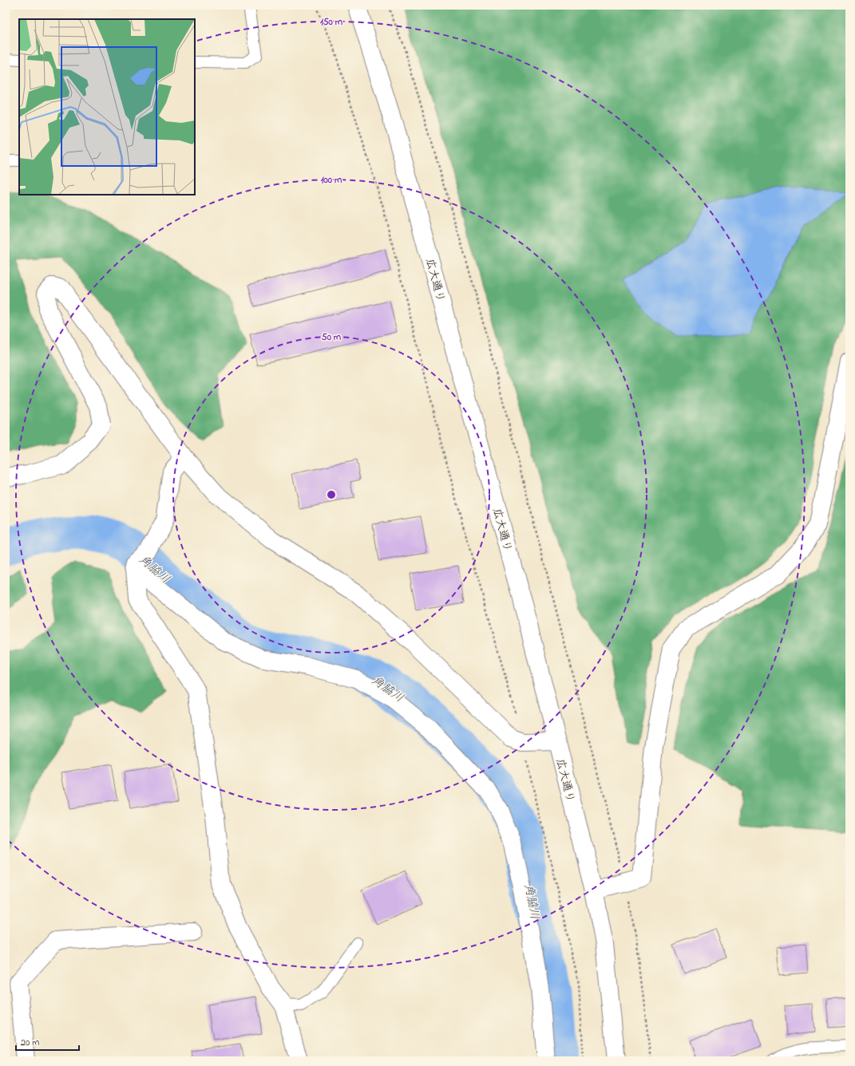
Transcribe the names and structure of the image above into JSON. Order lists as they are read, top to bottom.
{
  "streets": {
    "street": ["広大通り"]
  },
  "water": ["角脇川"],
  "scale_bar": "20 m",
  "rings": ["150 m", "100 m", "50 m"]
}
